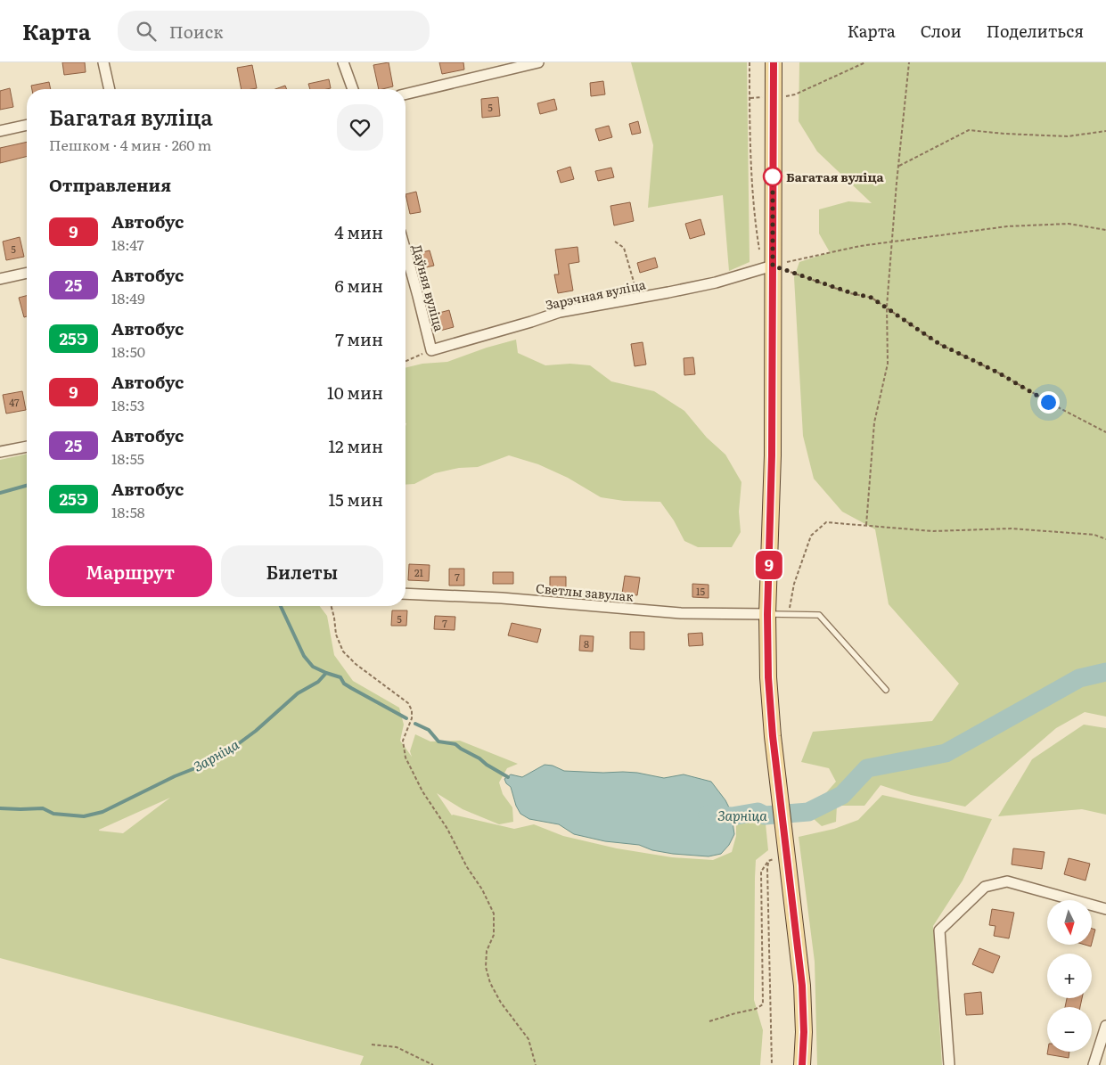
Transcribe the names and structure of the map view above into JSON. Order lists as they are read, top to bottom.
{
  "streets": {
    "street": ["Даўняя вуліца", "Зарэчная вуліца", "Светлы завулак"]
  },
  "crossings": [
    ["Даўняя вуліца", "Зарэчная вуліца"]
  ],
  "water": ["Зарніца"],
  "places": ["Багатая вуліца"],
  "lines": ["bus line 9"],
  "house_numbers": [
    "5",
    "5",
    "47",
    "21",
    "7",
    "15",
    "5",
    "7",
    "8"
  ],
  "north": "bottom",
  "page": {
    "header": "Карта",
    "search": "Поиск",
    "nav": ["Карта", "Слои", "Поделиться"],
    "on_map": "9",
    "heading": [
      ["Багатая вуліца", "Пешком · 4 мин · 260 m"],
      "Отправления"
    ],
    "list": [
      {
        "mark": "9",
        "name": "Автобус",
        "note": "18:47",
        "value": "4 мин"
      },
      {
        "mark": "25",
        "name": "Автобус",
        "note": "18:49",
        "value": "6 мин"
      },
      {
        "mark": "25Э",
        "name": "Автобус",
        "note": "18:50",
        "value": "7 мин"
      },
      {
        "mark": "9",
        "name": "Автобус",
        "note": "18:53",
        "value": "10 мин"
      },
      {
        "mark": "25",
        "name": "Автобус",
        "note": "18:55",
        "value": "12 мин"
      },
      {
        "mark": "25Э",
        "name": "Автобус",
        "note": "18:58",
        "value": "15 мин"
      }
    ],
    "buttons": ["Маршрут", "Билеты"],
    "map_buttons": ["+", "−"]
  }
}
